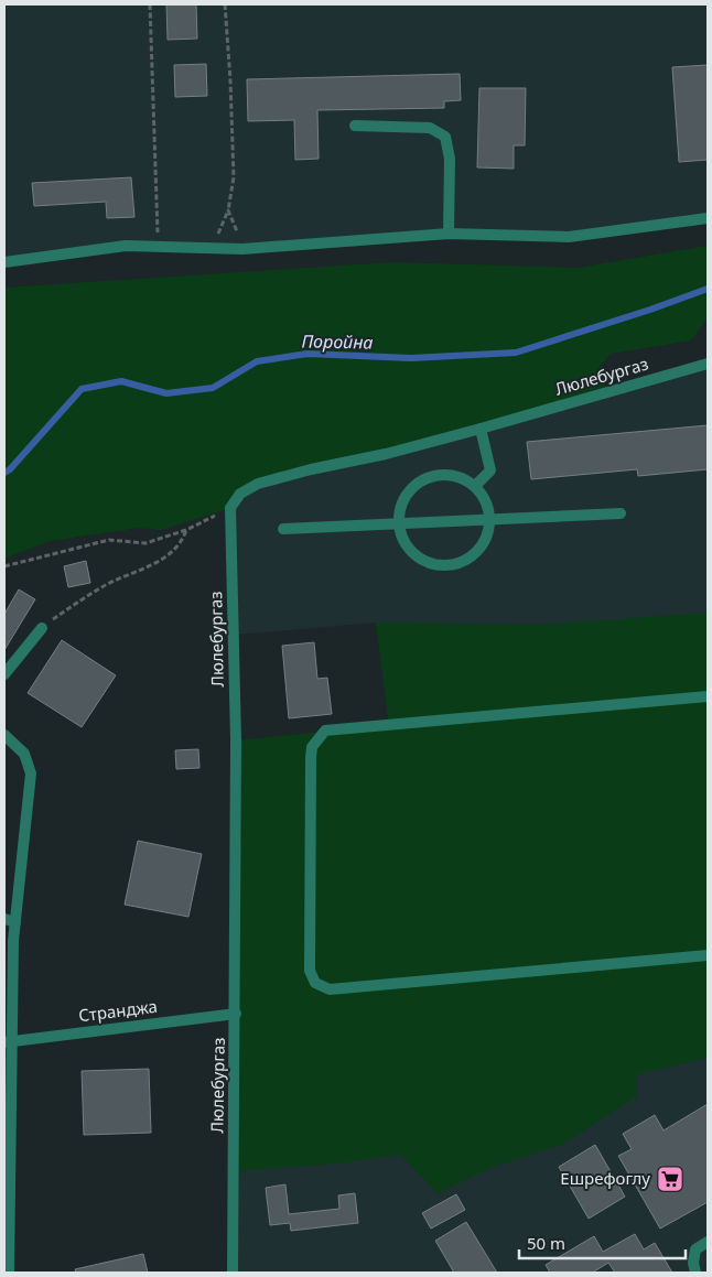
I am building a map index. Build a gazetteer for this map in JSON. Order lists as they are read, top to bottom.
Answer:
{
  "streets": {
    "street": ["Люлебургаз", "Странджа"]
  },
  "crossings": [
    ["Люлебургаз", "Странджа"]
  ],
  "water": ["Поройна"],
  "places": {
    "supermarket": ["Ешрефоглу"]
  },
  "scale_bar": "50 m"
}
